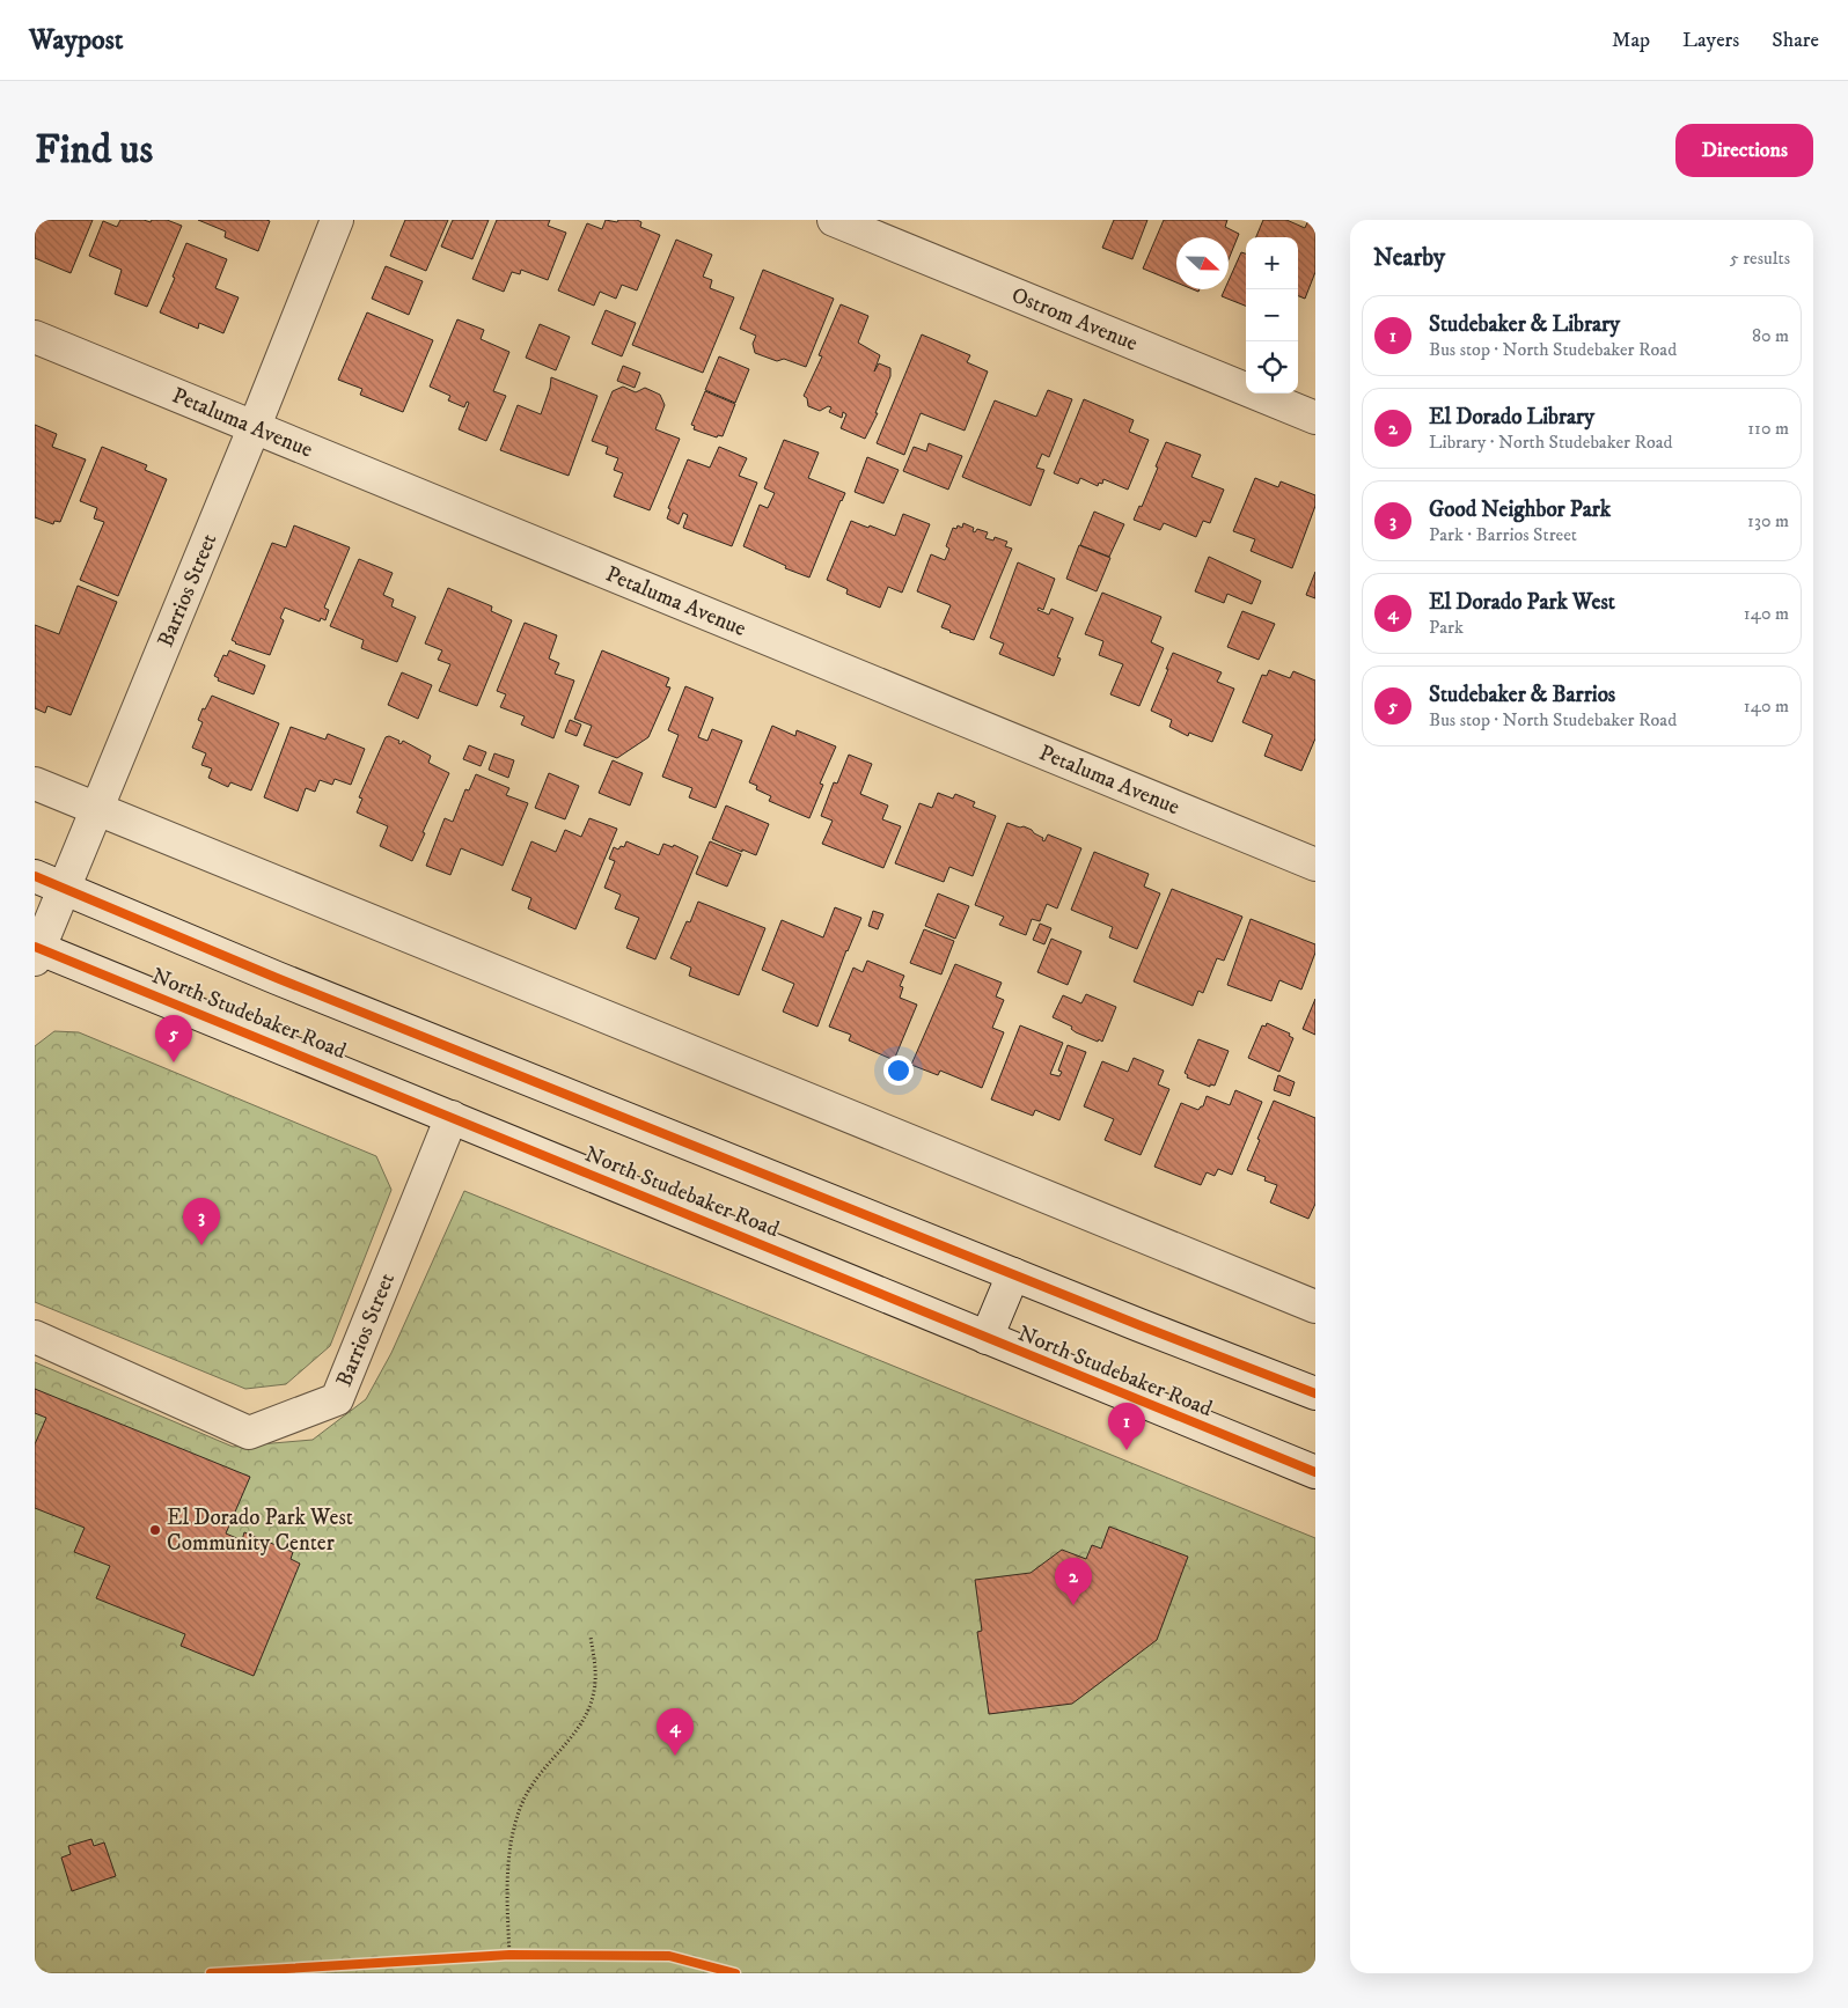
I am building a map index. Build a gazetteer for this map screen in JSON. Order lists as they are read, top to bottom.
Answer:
{
  "streets": {
    "street": [
      "Ostrom Avenue",
      "Petaluma Avenue",
      "Barrios Street",
      "North Studebaker Road"
    ]
  },
  "crossings": [
    ["Petaluma Avenue", "Barrios Street"],
    ["Barrios Street", "North Studebaker Road"]
  ],
  "places": ["El Dorado Park West Community Center"],
  "north": "right",
  "page": {
    "header": "Waypost",
    "nav": ["Map", "Layers", "Share"],
    "buttons": "Directions",
    "title": "Find us",
    "heading": ["Nearby", "5 results"],
    "map_buttons": ["+", "−"],
    "list": [
      {
        "mark": "1",
        "name": "Studebaker & Library",
        "note": "Bus stop · North Studebaker Road",
        "value": "80 m"
      },
      {
        "mark": "2",
        "name": "El Dorado Library",
        "note": "Library · North Studebaker Road",
        "value": "110 m"
      },
      {
        "mark": "3",
        "name": "Good Neighbor Park",
        "note": "Park · Barrios Street",
        "value": "130 m"
      },
      {
        "mark": "4",
        "name": "El Dorado Park West",
        "note": "Park",
        "value": "140 m"
      },
      {
        "mark": "5",
        "name": "Studebaker & Barrios",
        "note": "Bus stop · North Studebaker Road",
        "value": "140 m"
      }
    ],
    "pins": [
      "5",
      "3",
      "1",
      "2",
      "4"
    ]
  }
}
